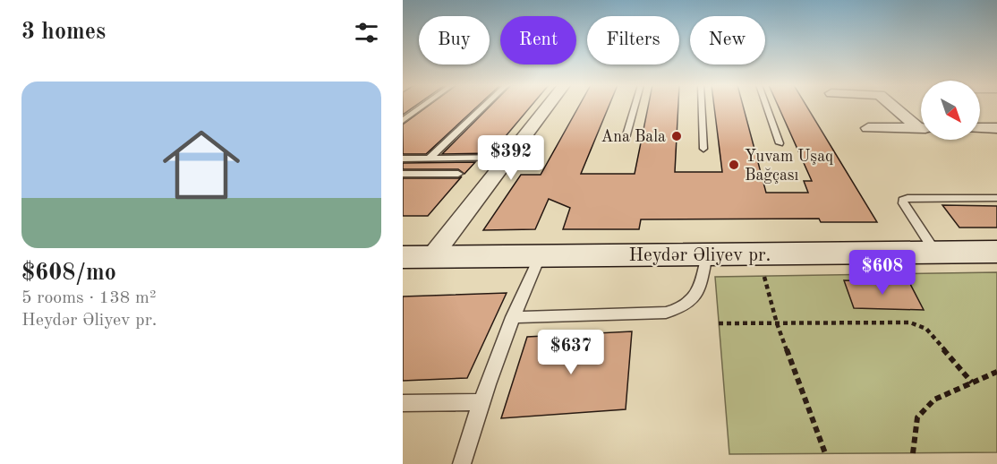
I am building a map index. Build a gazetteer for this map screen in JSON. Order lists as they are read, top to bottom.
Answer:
{
  "streets": {
    "main road": ["Heydər Əliyev pr."]
  },
  "places": ["Ana Bala", "Yuvam Uşaq Bağçası"],
  "north": "bottom right",
  "page": {
    "heading": "3 homes",
    "chip": [
      "Buy",
      "Rent",
      "Filters",
      "New"
    ],
    "list": [
      {
        "name": "$608/mo",
        "note": "5 rooms · 138 m² · Heydər Əliyev pr."
      }
    ],
    "price": ["$392", "$608", "$637"]
  }
}
